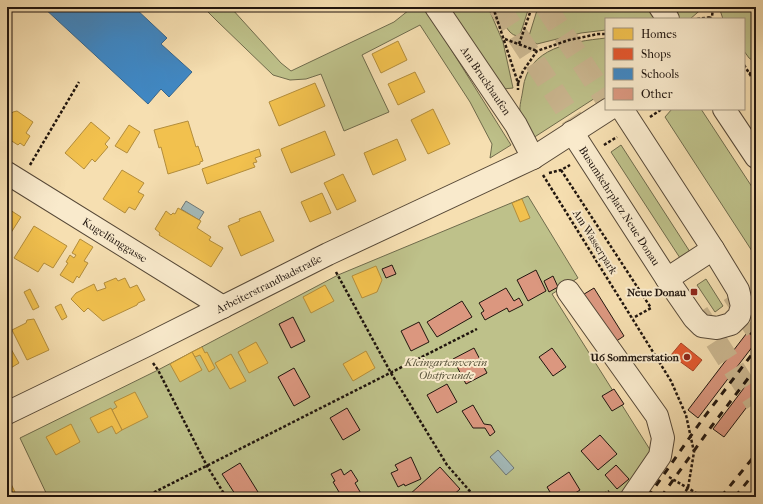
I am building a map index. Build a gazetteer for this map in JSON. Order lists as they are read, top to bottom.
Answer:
{
  "streets": {
    "street": [
      "Am Bruckhaufen",
      "Busumkehrplatz Neue Donau",
      "Kugelfanggasse",
      "Arbeiterstrandbadstraße"
    ],
    "path": ["Am Wasserpark"]
  },
  "crossings": [
    ["Am Bruckhaufen", "Am Wasserpark"],
    ["Am Bruckhaufen", "Arbeiterstrandbadstraße"],
    ["Busumkehrplatz Neue Donau", "Arbeiterstrandbadstraße"],
    ["Kugelfanggasse", "Arbeiterstrandbadstraße"],
    ["Am Wasserpark", "Arbeiterstrandbadstraße"]
  ],
  "parks": ["Kleingartenverein Obstfreunde"],
  "places": {
    "transit": ["Neue Donau"],
    "other": ["U6 Sommerstation"]
  },
  "legend": [
    "Homes",
    "Shops",
    "Schools",
    "Other"
  ]
}
